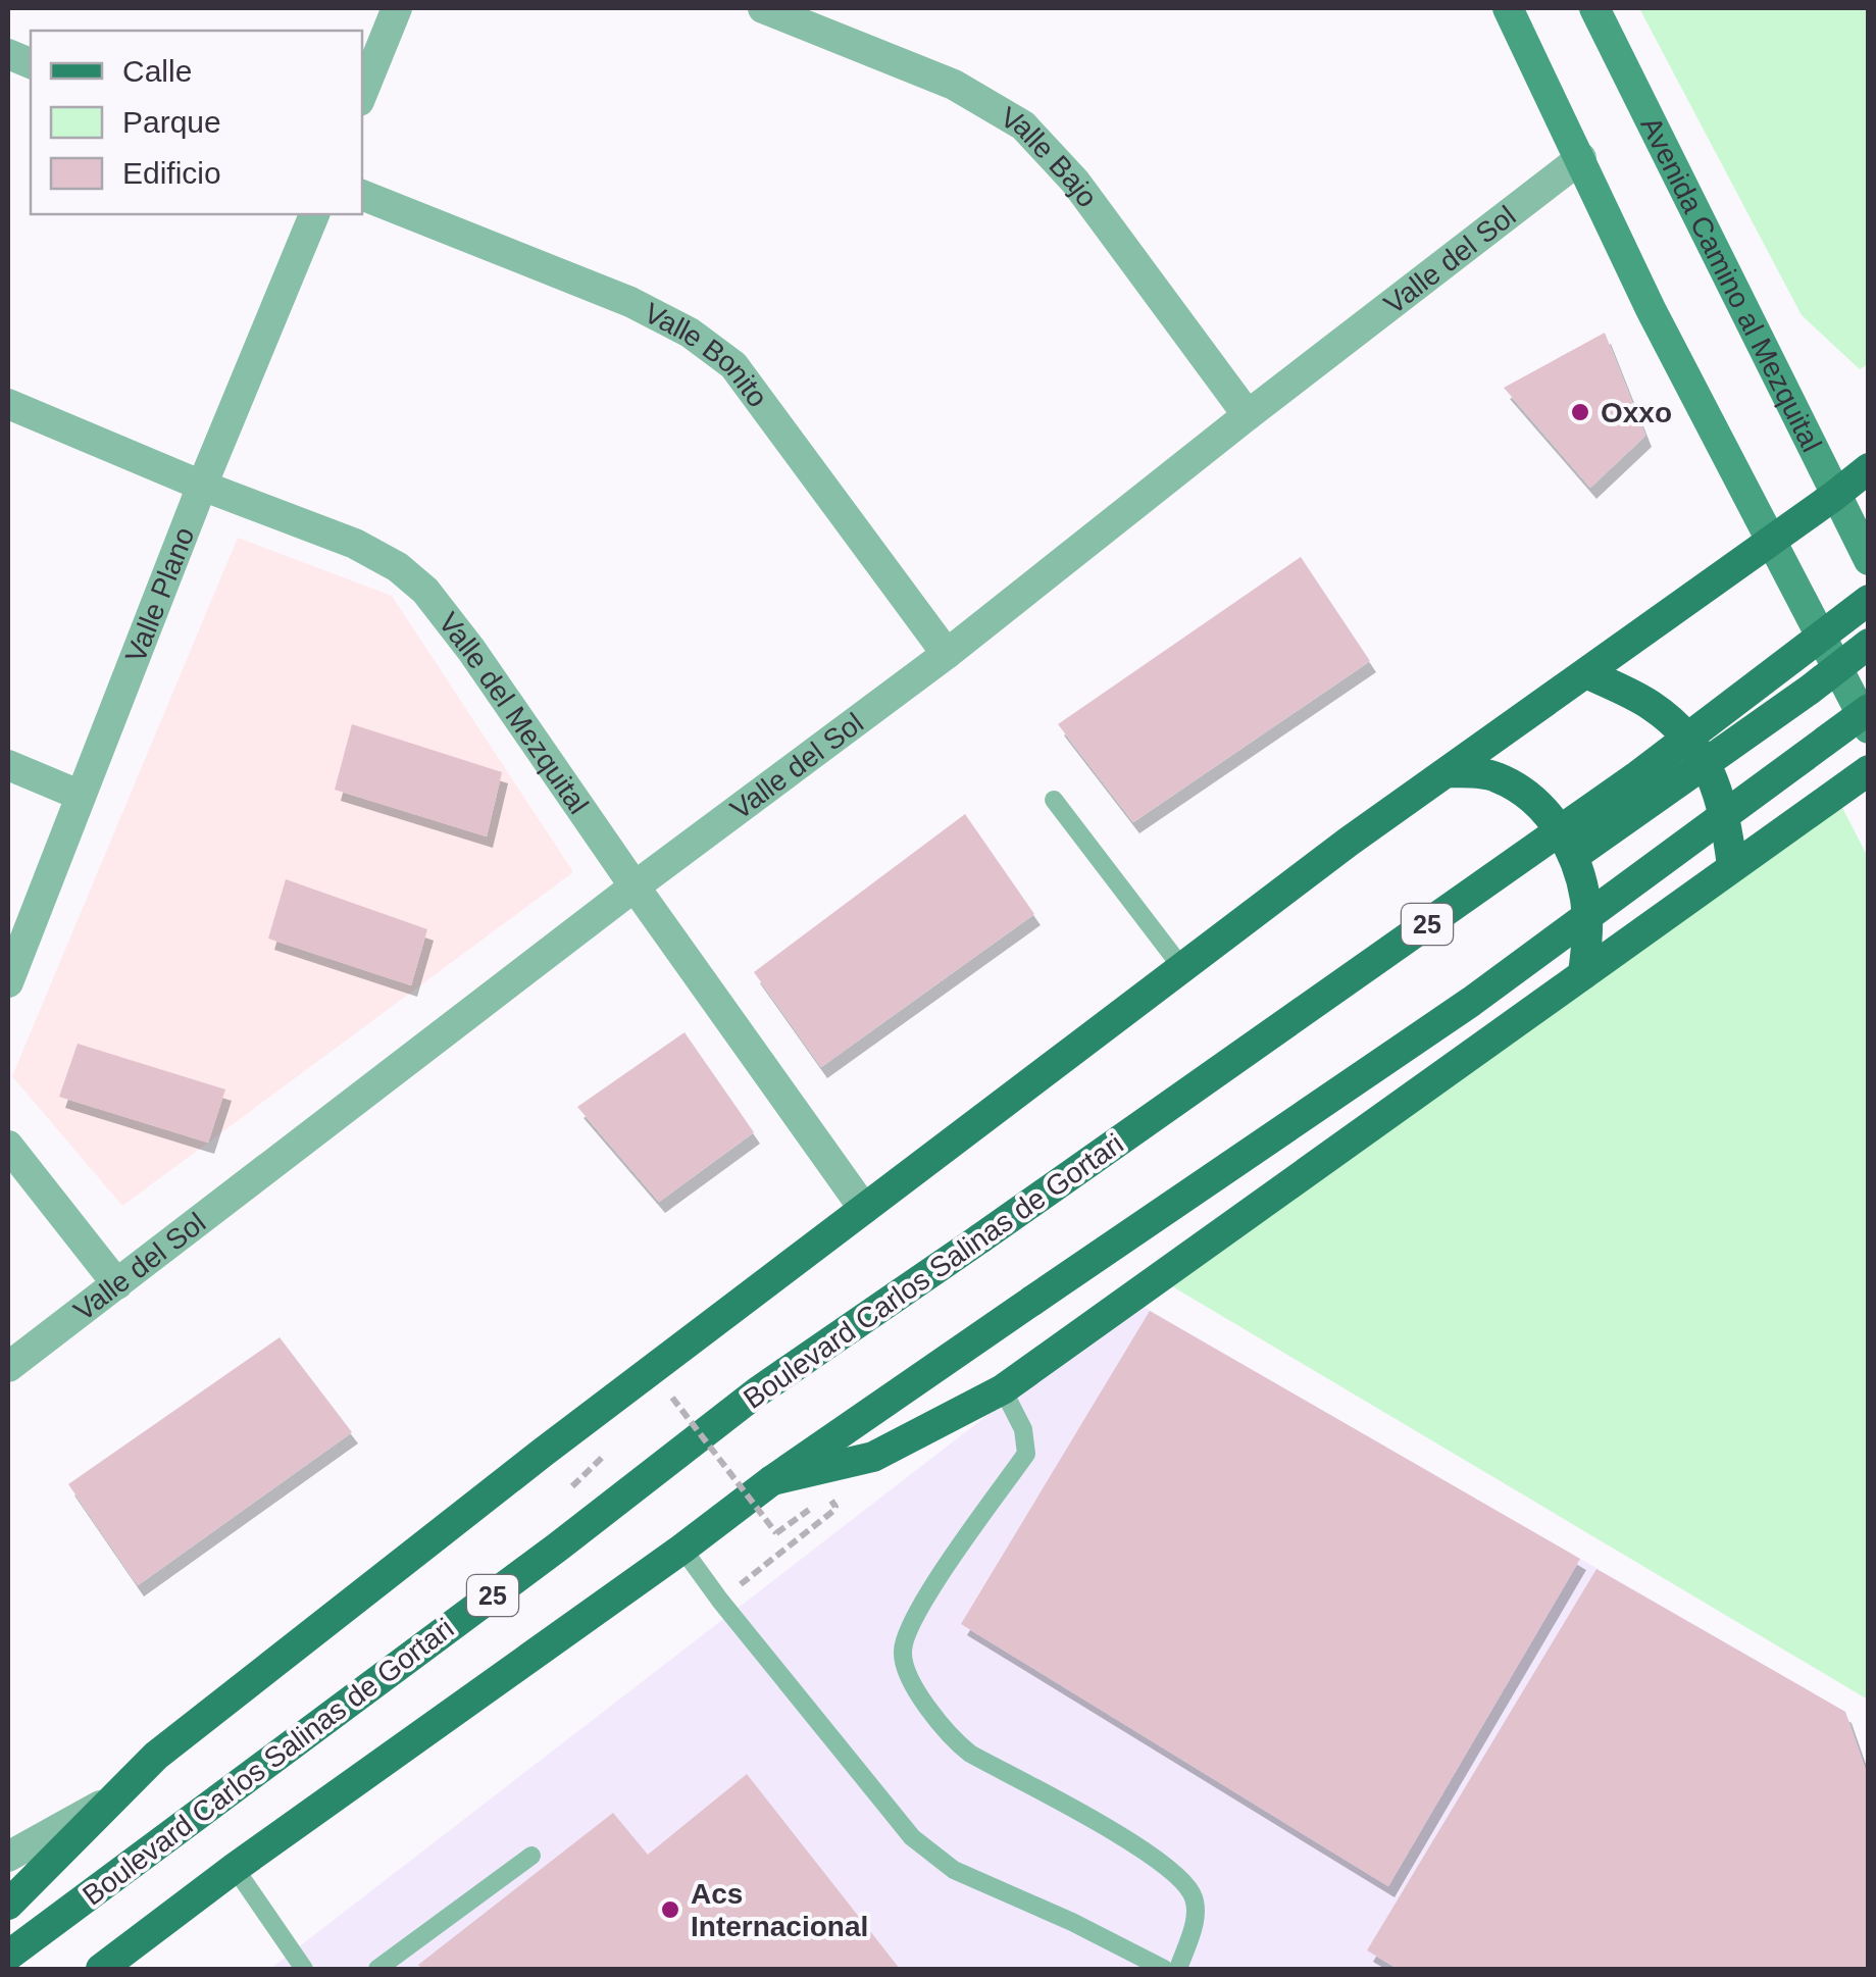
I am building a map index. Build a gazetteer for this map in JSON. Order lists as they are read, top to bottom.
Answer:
{
  "streets": {
    "main road": ["Avenida Camino al Mezquital", "25", "Boulevard Carlos Salinas de Gortari"],
    "street": [
      "Valle Bajo",
      "Valle del Sol",
      "Valle Bonito",
      "Valle Plano",
      "Valle del Mezquital"
    ]
  },
  "crossings": [
    ["Valle Bajo", "Valle del Sol"],
    ["Valle del Sol", "Valle Bonito"],
    ["Valle del Sol", "Valle del Mezquital"],
    ["Valle Plano", "Valle del Mezquital"]
  ],
  "places": ["Oxxo", "Acs Internacional"],
  "legend": ["Calle", "Parque", "Edificio"]
}
